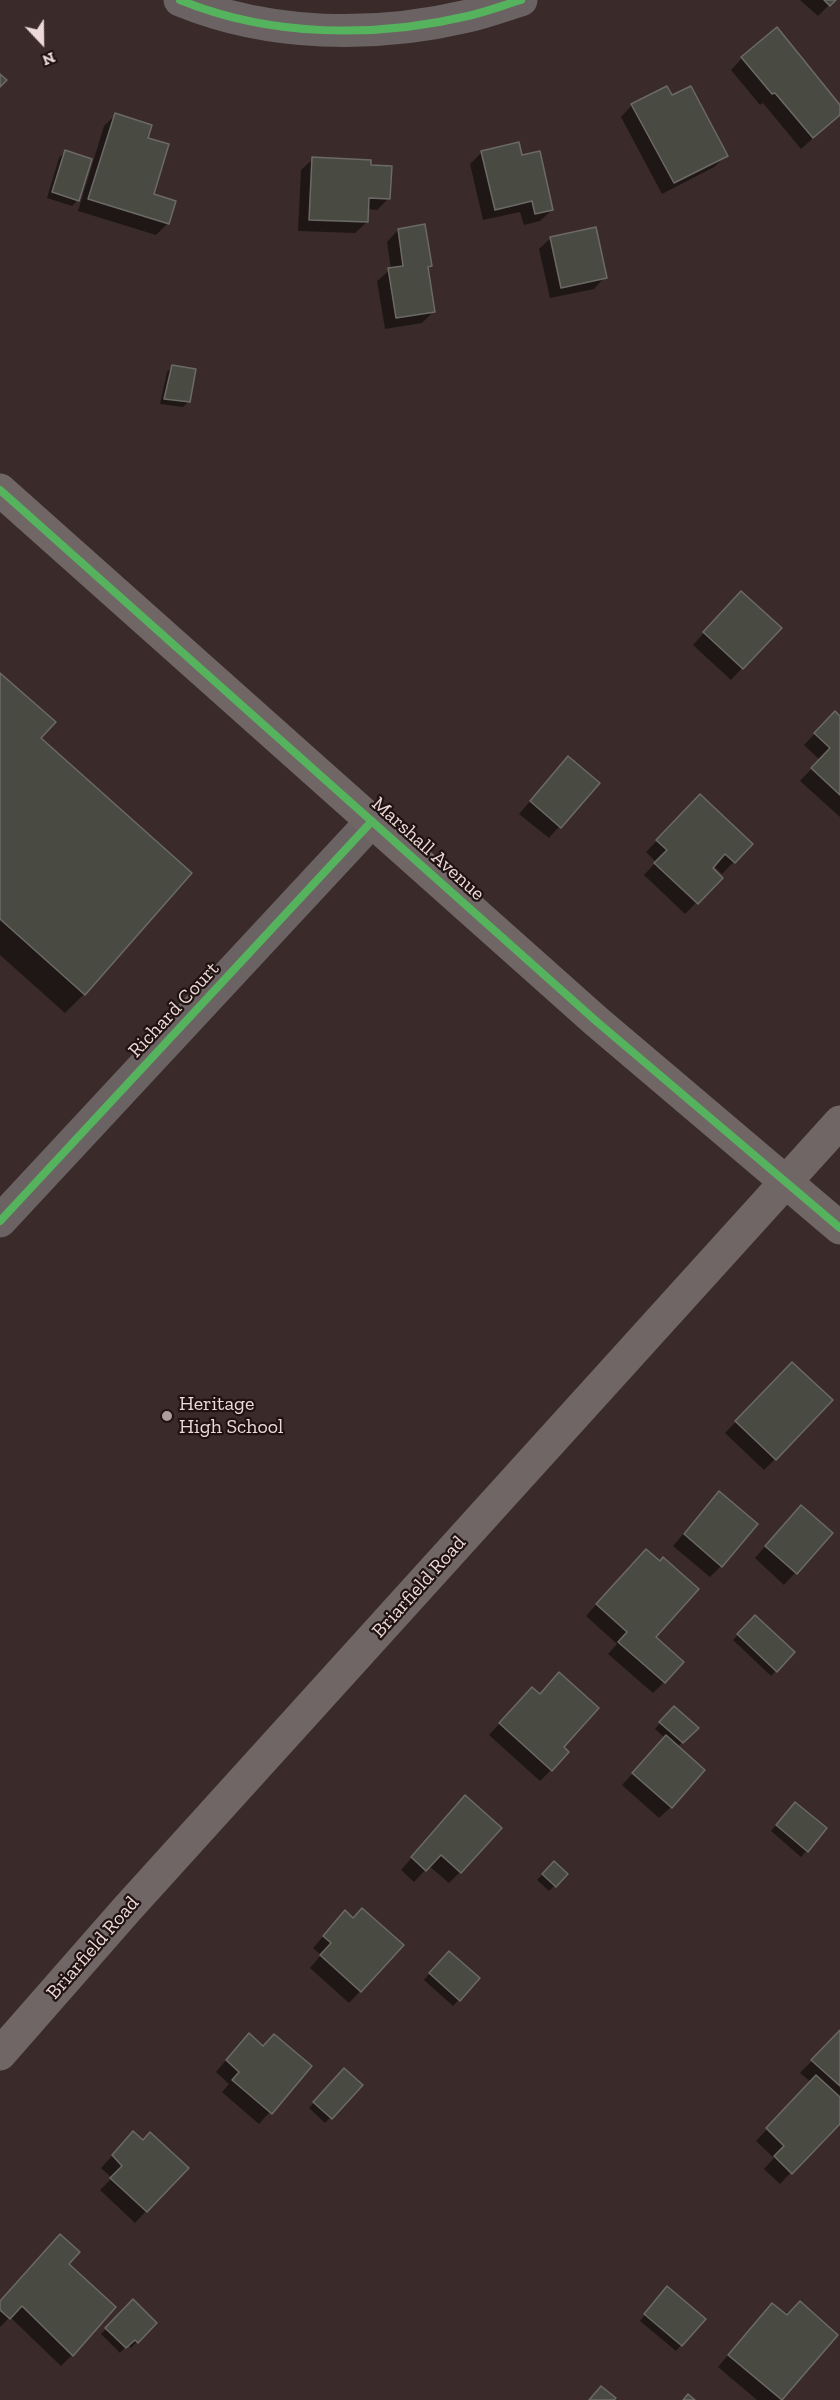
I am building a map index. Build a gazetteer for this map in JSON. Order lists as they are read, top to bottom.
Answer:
{
  "streets": {
    "main road": ["Marshall Avenue", "Briarfield Road"],
    "street": ["Richard Court"]
  },
  "crossings": [
    ["Marshall Avenue", "Richard Court"],
    ["Marshall Avenue", "Briarfield Road"]
  ],
  "places": ["Heritage High School"],
  "north": "bottom"
}
